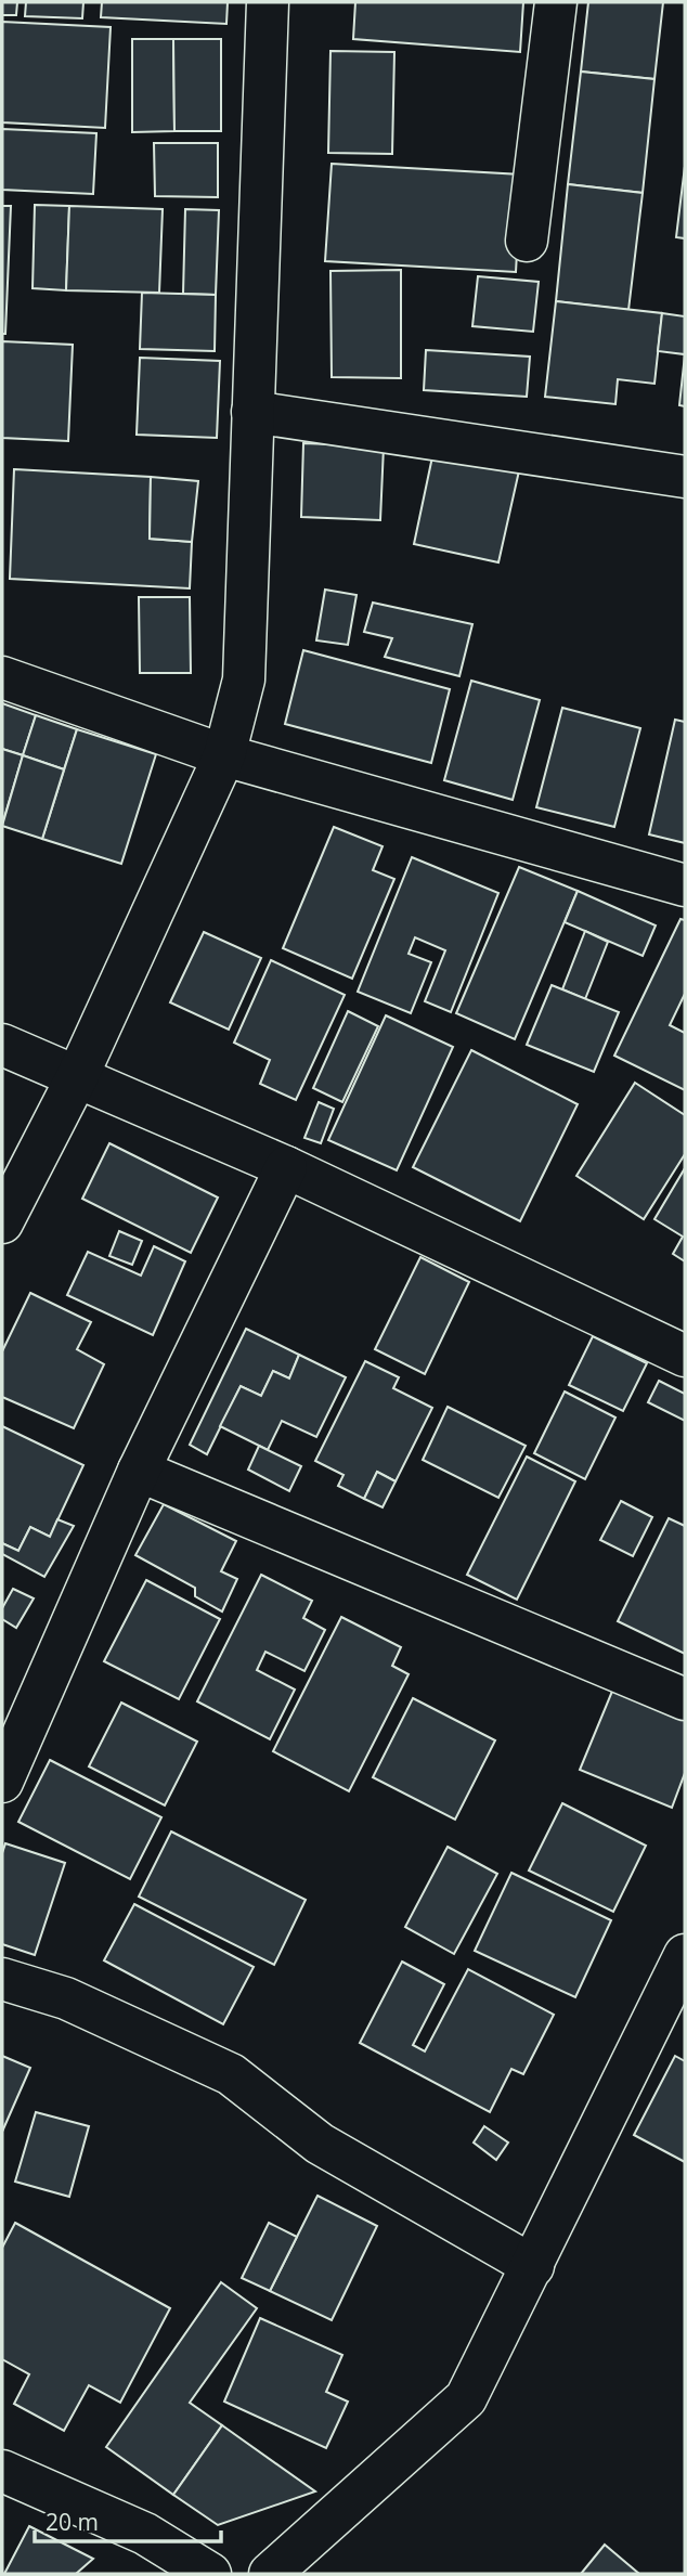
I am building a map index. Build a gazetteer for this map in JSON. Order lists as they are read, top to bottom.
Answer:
{
  "scale_bar": "20 m"
}
